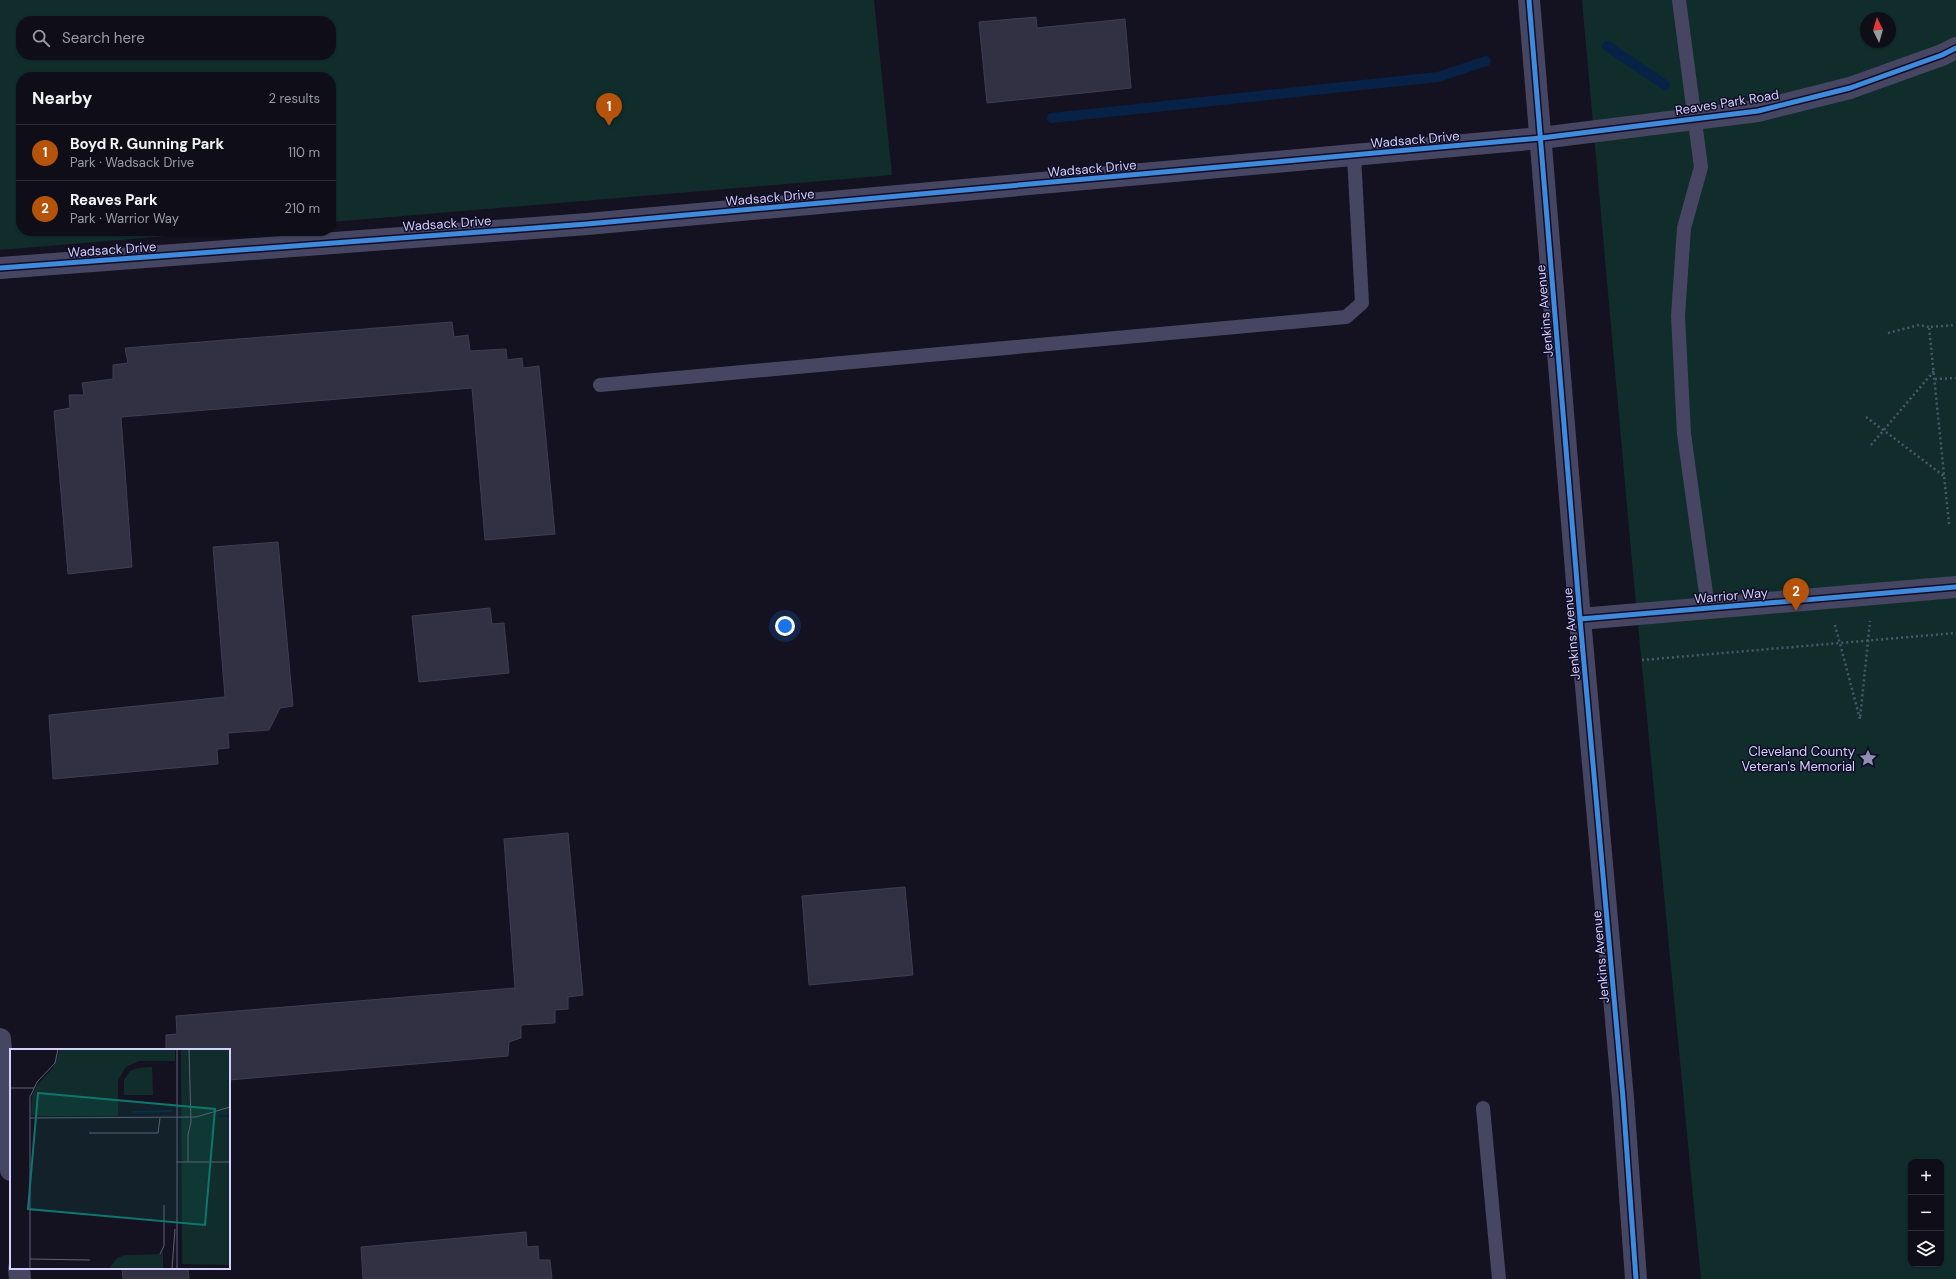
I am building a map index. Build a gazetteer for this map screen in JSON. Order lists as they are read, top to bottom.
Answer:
{
  "streets": {
    "street": [
      "Reaves Park Road",
      "Wadsack Drive",
      "Jenkins Avenue",
      "Warrior Way"
    ]
  },
  "crossings": [
    ["Reaves Park Road", "Wadsack Drive"],
    ["Reaves Park Road", "Jenkins Avenue"],
    ["Wadsack Drive", "Jenkins Avenue"],
    ["Jenkins Avenue", "Warrior Way"]
  ],
  "places": {
    "place": ["Cleveland County Veteran's Memorial"]
  },
  "north": "top",
  "page": {
    "search": "Search here",
    "heading": ["Nearby", "2 results"],
    "pins": ["1", "2"],
    "list": [
      {
        "mark": "1",
        "name": "Boyd R. Gunning Park",
        "note": "Park · Wadsack Drive",
        "value": "110 m"
      },
      {
        "mark": "2",
        "name": "Reaves Park",
        "note": "Park · Warrior Way",
        "value": "210 m"
      }
    ],
    "map_buttons": ["+", "−"]
  }
}
